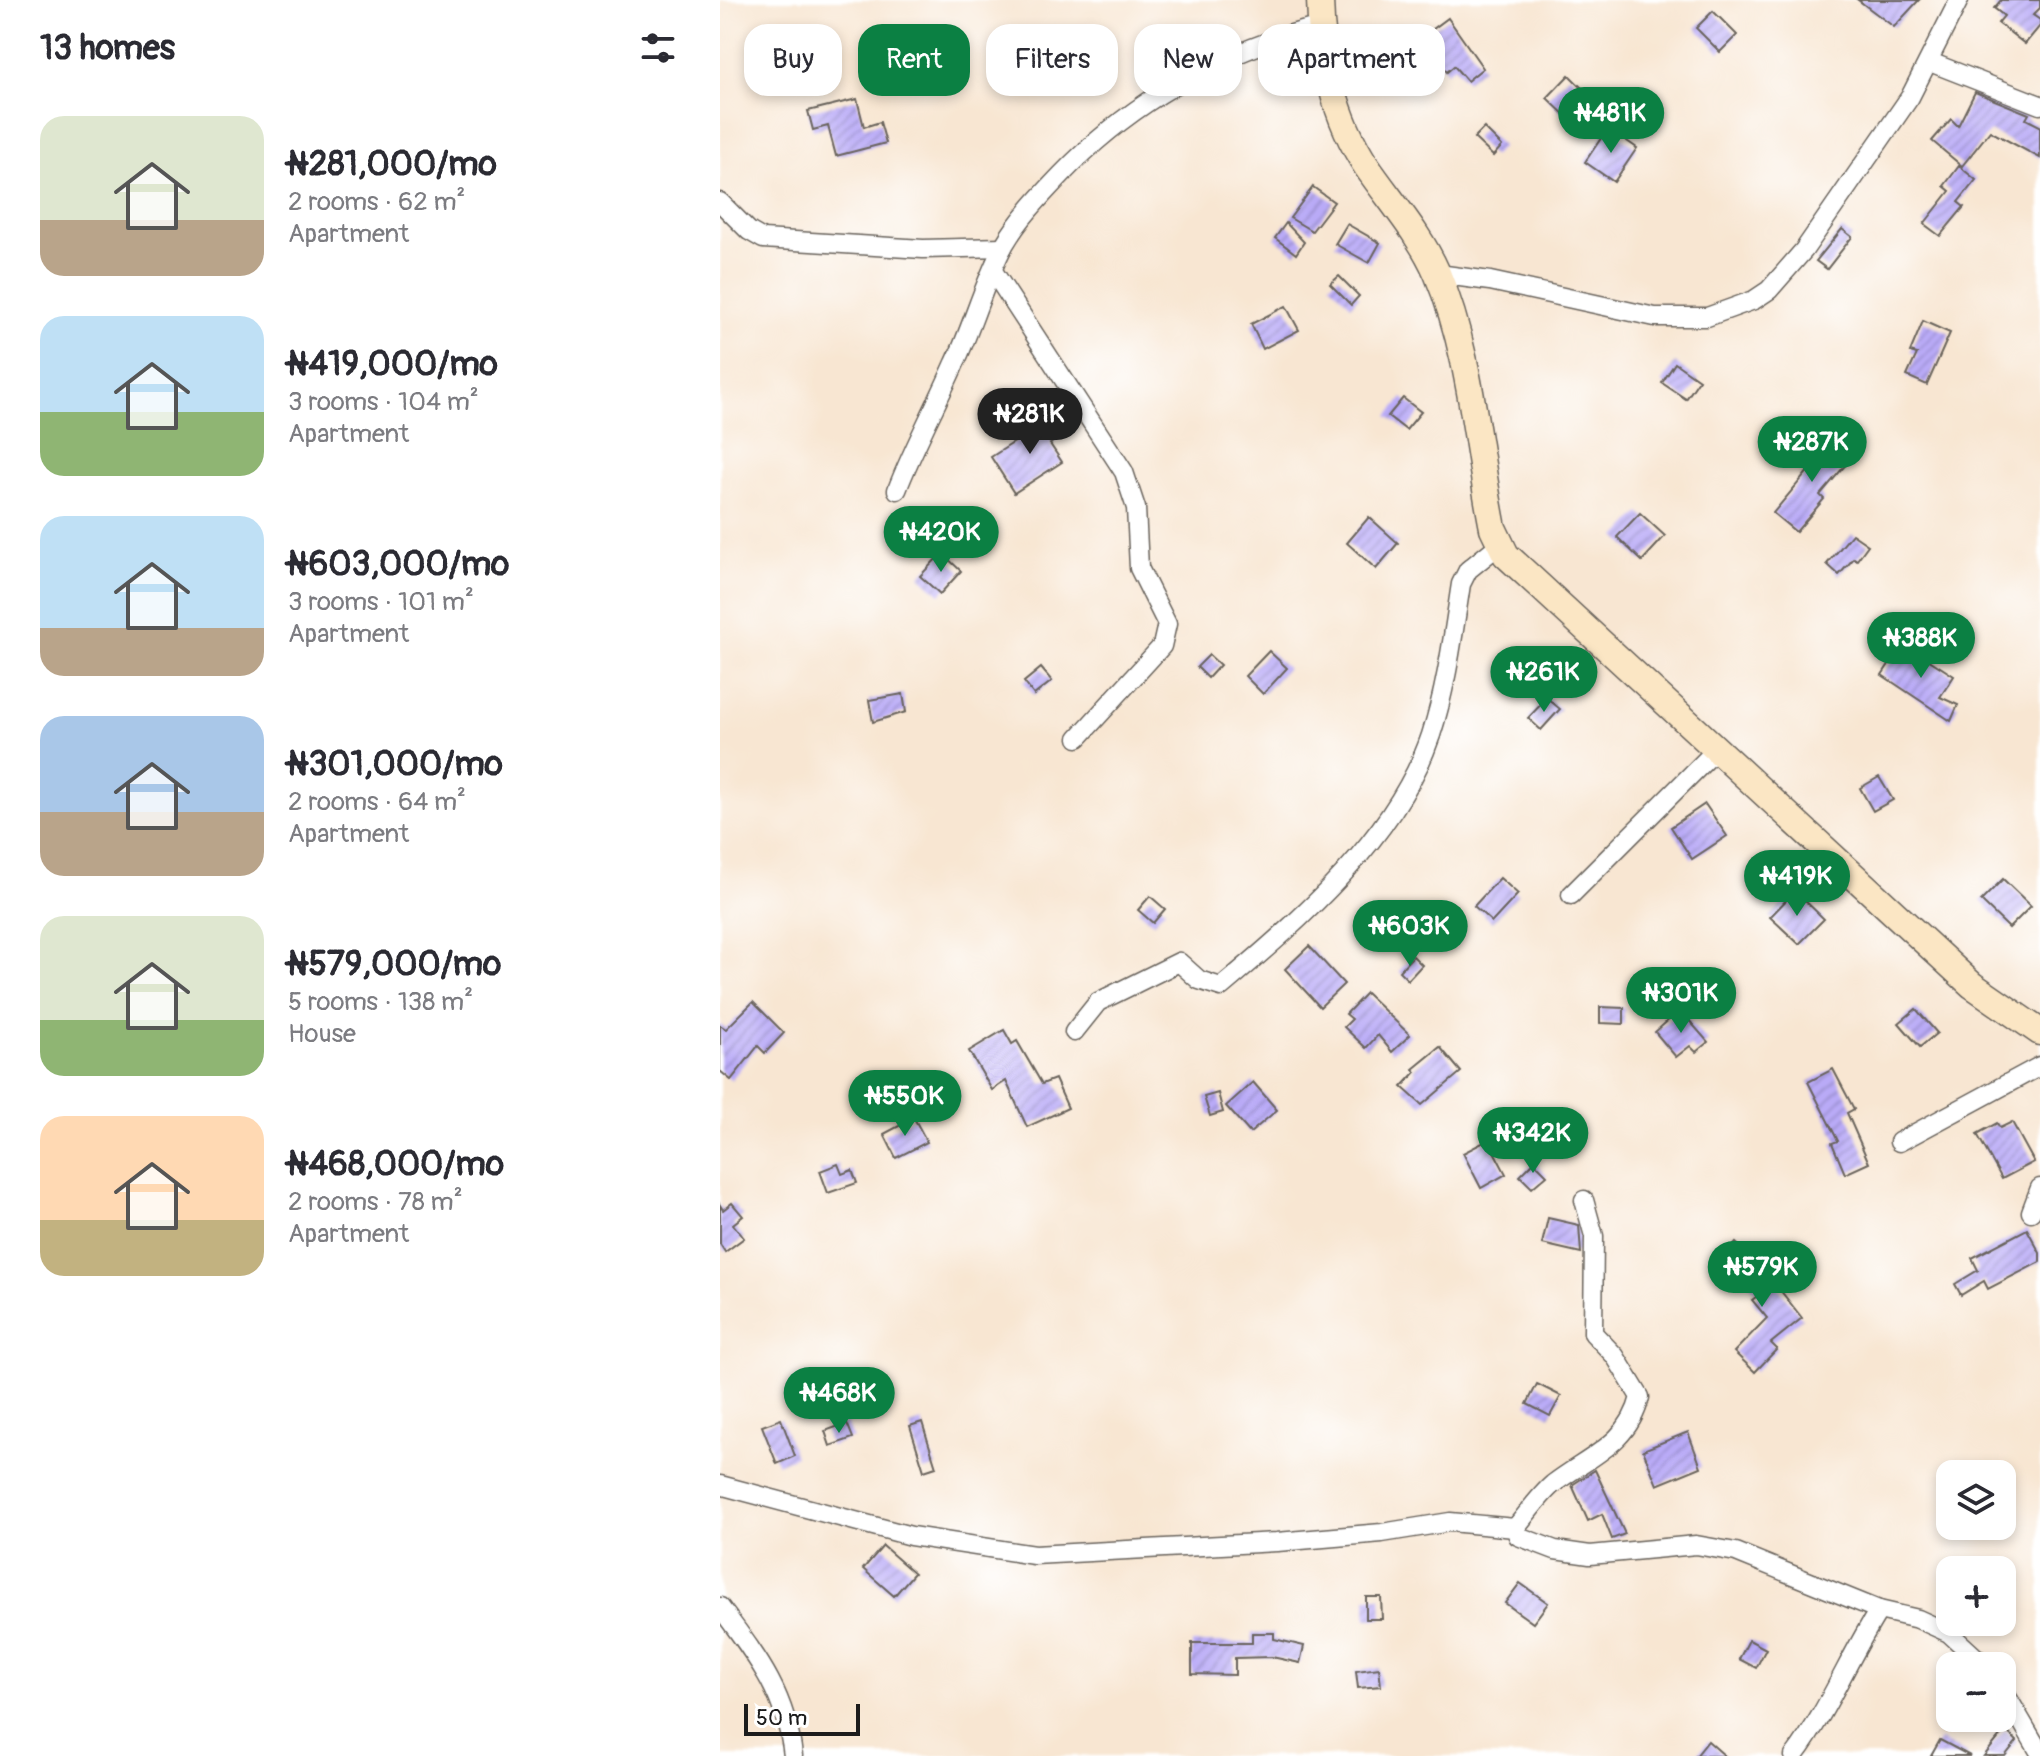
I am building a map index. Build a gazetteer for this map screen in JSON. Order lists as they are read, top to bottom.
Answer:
{
  "scale_bar": "50 m",
  "page": {
    "heading": "13 homes",
    "chip": [
      "Buy",
      "Rent",
      "Filters",
      "New",
      "Apartment"
    ],
    "price": [
      "₦481K",
      "₦281K",
      "₦287K",
      "₦420K",
      "₦388K",
      "₦261K",
      "₦419K",
      "₦603K",
      "₦301K",
      "₦550K",
      "₦342K",
      "₦579K",
      "₦468K"
    ],
    "list": [
      {
        "name": "₦281,000/mo",
        "note": "2 rooms · 62 m² · Apartment"
      },
      {
        "name": "₦419,000/mo",
        "note": "3 rooms · 104 m² · Apartment"
      },
      {
        "name": "₦603,000/mo",
        "note": "3 rooms · 101 m² · Apartment"
      },
      {
        "name": "₦301,000/mo",
        "note": "2 rooms · 64 m² · Apartment"
      },
      {
        "name": "₦579,000/mo",
        "note": "5 rooms · 138 m² · House"
      },
      {
        "name": "₦468,000/mo",
        "note": "2 rooms · 78 m² · Apartment"
      }
    ],
    "map_buttons": ["+", "−"],
    "scale": "50 m"
  }
}
